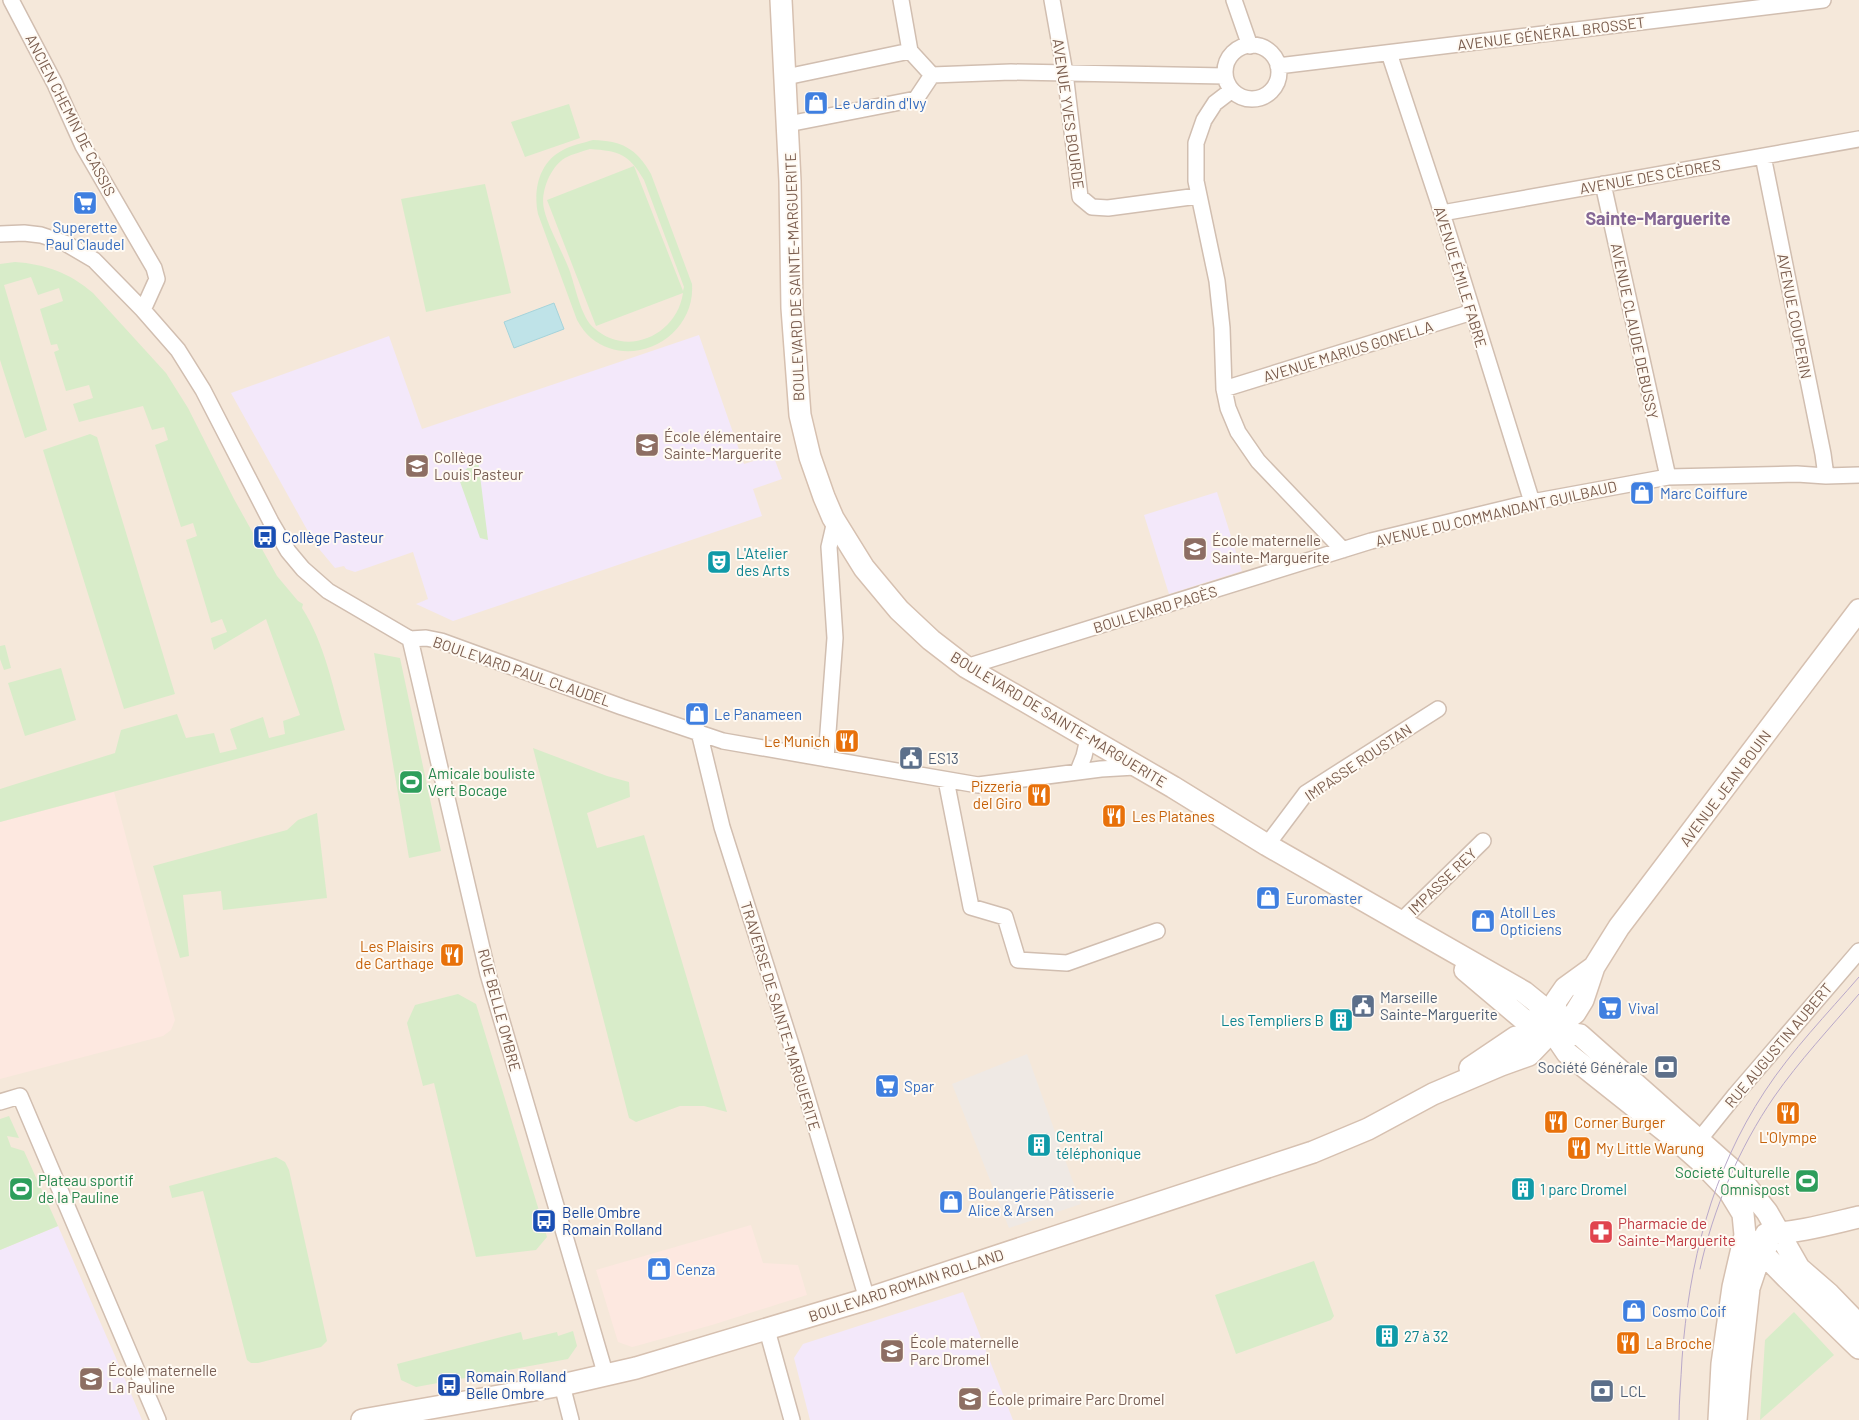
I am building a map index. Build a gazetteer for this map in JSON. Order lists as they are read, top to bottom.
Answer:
{
  "streets": {
    "main road": ["BOULEVARD DE SAINTE-MARGUERITE", "AVENUE JEAN BOUIN", "BOULEVARD ROMAIN ROLLAND"],
    "street": [
      "AVENUE GÉNÉRAL BROSSET",
      "AVENUE YVES BOURDE",
      "ANCIEN CHEMIN DE CASSIS",
      "AVENUE DES CÈDRES",
      "AVENUE ÉMILE FABRE",
      "AVENUE COUPERIN",
      "AVENUE CLAUDE DEBUSSY",
      "AVENUE MARIUS GONELLA",
      "AVENUE DU COMMANDANT GUILBAUD",
      "BOULEVARD PAGÈS",
      "BOULEVARD PAUL CLAUDEL",
      "IMPASSE ROUSTAN",
      "IMPASSE REY",
      "RUE BELLE OMBRE",
      "TRAVERSE DE SAINTE-MARGUERITE",
      "RUE AUGUSTIN AUBERT"
    ]
  },
  "crossings": [
    ["AVENUE GÉNÉRAL BROSSET", "AVENUE ÉMILE FABRE"],
    ["ANCIEN CHEMIN DE CASSIS", "BOULEVARD PAUL CLAUDEL"],
    ["AVENUE DES CÈDRES", "AVENUE ÉMILE FABRE"],
    ["AVENUE DES CÈDRES", "AVENUE COUPERIN"],
    ["AVENUE DES CÈDRES", "AVENUE CLAUDE DEBUSSY"],
    ["BOULEVARD DE SAINTE-MARGUERITE", "BOULEVARD PAGÈS"],
    ["BOULEVARD DE SAINTE-MARGUERITE", "BOULEVARD PAUL CLAUDEL"],
    ["BOULEVARD DE SAINTE-MARGUERITE", "IMPASSE ROUSTAN"],
    ["BOULEVARD DE SAINTE-MARGUERITE", "AVENUE JEAN BOUIN"],
    ["BOULEVARD DE SAINTE-MARGUERITE", "IMPASSE REY"],
    ["BOULEVARD DE SAINTE-MARGUERITE", "RUE AUGUSTIN AUBERT"],
    ["BOULEVARD DE SAINTE-MARGUERITE", "BOULEVARD ROMAIN ROLLAND"],
    ["AVENUE ÉMILE FABRE", "AVENUE MARIUS GONELLA"],
    ["AVENUE ÉMILE FABRE", "AVENUE DU COMMANDANT GUILBAUD"],
    ["AVENUE COUPERIN", "AVENUE DU COMMANDANT GUILBAUD"],
    ["AVENUE CLAUDE DEBUSSY", "AVENUE DU COMMANDANT GUILBAUD"],
    ["AVENUE DU COMMANDANT GUILBAUD", "BOULEVARD PAGÈS"],
    ["BOULEVARD PAUL CLAUDEL", "RUE BELLE OMBRE"],
    ["BOULEVARD PAUL CLAUDEL", "TRAVERSE DE SAINTE-MARGUERITE"],
    ["AVENUE JEAN BOUIN", "BOULEVARD ROMAIN ROLLAND"],
    ["RUE BELLE OMBRE", "BOULEVARD ROMAIN ROLLAND"],
    ["TRAVERSE DE SAINTE-MARGUERITE", "BOULEVARD ROMAIN ROLLAND"]
  ],
  "districts": ["Sainte-Marguerite"],
  "places": {
    "shop": [
      "Le Jardin d'Ivy",
      "Marc Coiffure",
      "Le Panameen",
      "Euromaster",
      "Atoll Les Opticiens",
      "Boulangerie Pâtisserie Alice & Arsen",
      "Cenza",
      "Cosmo Coif"
    ],
    "supermarket": ["Superette Paul Claudel", "Vival", "Spar"],
    "school or university": [
      "École élémentaire Sainte-Marguerite",
      "Collège Louis Pasteur",
      "École maternelle Sainte-Marguerite",
      "École maternelle Parc Dromel",
      "École maternelle La Pauline",
      "École primaire Parc Dromel"
    ],
    "bus stop": ["Collège Pasteur", "Belle Ombre Romain Rolland", "Romain Rolland Belle Ombre"],
    "theatre": ["L'Atelier des Arts"],
    "restaurant": [
      "Le Munich",
      "Pizzeria del Giro",
      "Les Platanes",
      "Les Plaisirs de Carthage",
      "L'Olympe",
      "Corner Burger",
      "My Little Warung",
      "La Broche"
    ],
    "public building": ["ES13", "Marseille Sainte-Marguerite"],
    "sports": ["Amicale bouliste Vert Bocage", "Societé Culturelle Omnispost", "Plateau sportif de la Pauline"],
    "building": [
      "Les Templiers B",
      "Central téléphonique",
      "1 parc Dromel",
      "27 à 32"
    ],
    "bank": ["Société Générale", "LCL"],
    "pharmacy": ["Pharmacie de Sainte-Marguerite"]
  }
}
